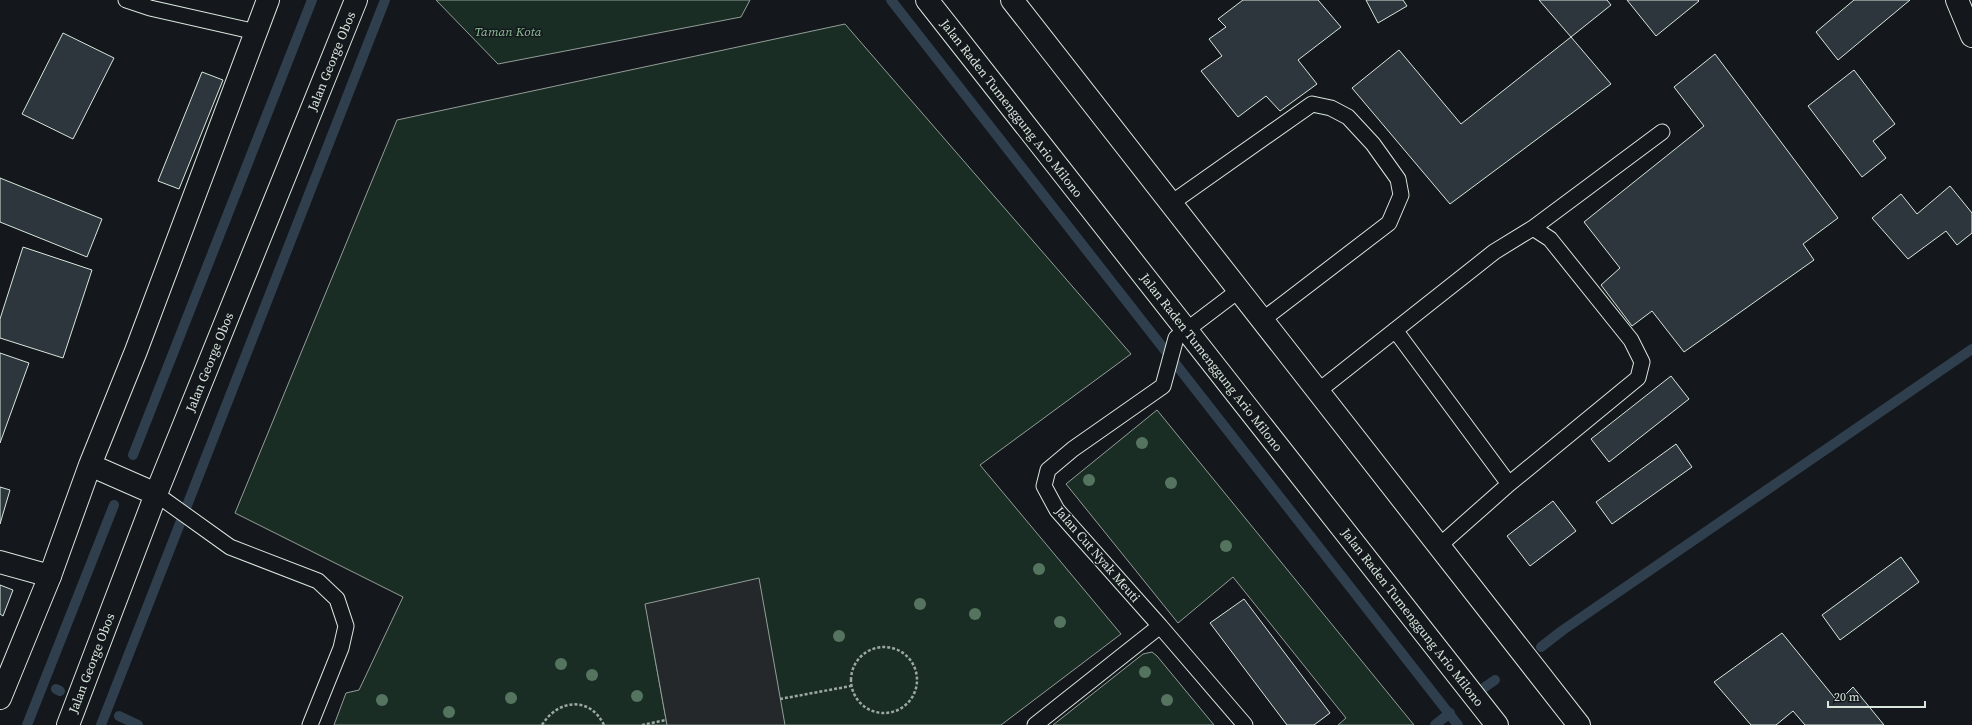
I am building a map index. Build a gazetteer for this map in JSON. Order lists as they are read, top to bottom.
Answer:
{
  "streets": {
    "main road": ["Jalan George Obos", "Jalan Raden Tumenggung Ario Milono"],
    "lane": ["Jalan Cut Nyak Meuti"]
  },
  "crossings": [
    ["Jalan Raden Tumenggung Ario Milono", "Jalan Cut Nyak Meuti"]
  ],
  "parks": ["Taman Kota"],
  "scale_bar": "20 m"
}
